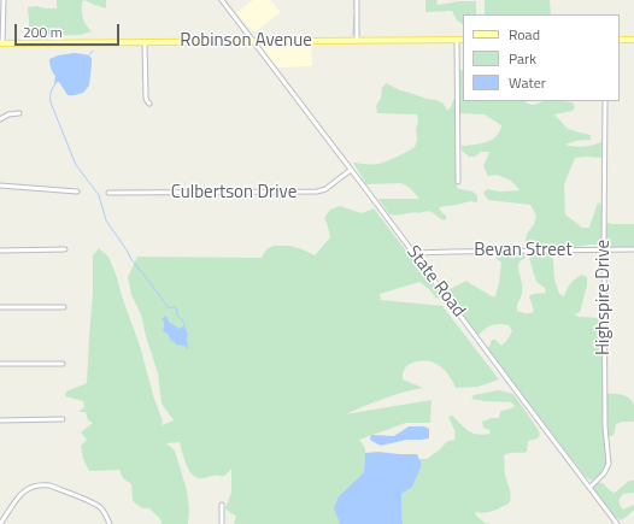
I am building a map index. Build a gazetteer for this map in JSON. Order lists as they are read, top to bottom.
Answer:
{
  "streets": {
    "main road": ["Robinson Avenue"],
    "street": [
      "Culbertson Drive",
      "Bevan Street",
      "State Road",
      "Highspire Drive"
    ]
  },
  "crossings": [
    ["Robinson Avenue", "State Road"],
    ["Culbertson Drive", "State Road"],
    ["Bevan Street", "State Road"],
    ["Bevan Street", "Highspire Drive"],
    ["State Road", "Highspire Drive"]
  ],
  "legend": ["Road", "Park", "Water"],
  "scale_bar": "200 m"
}
